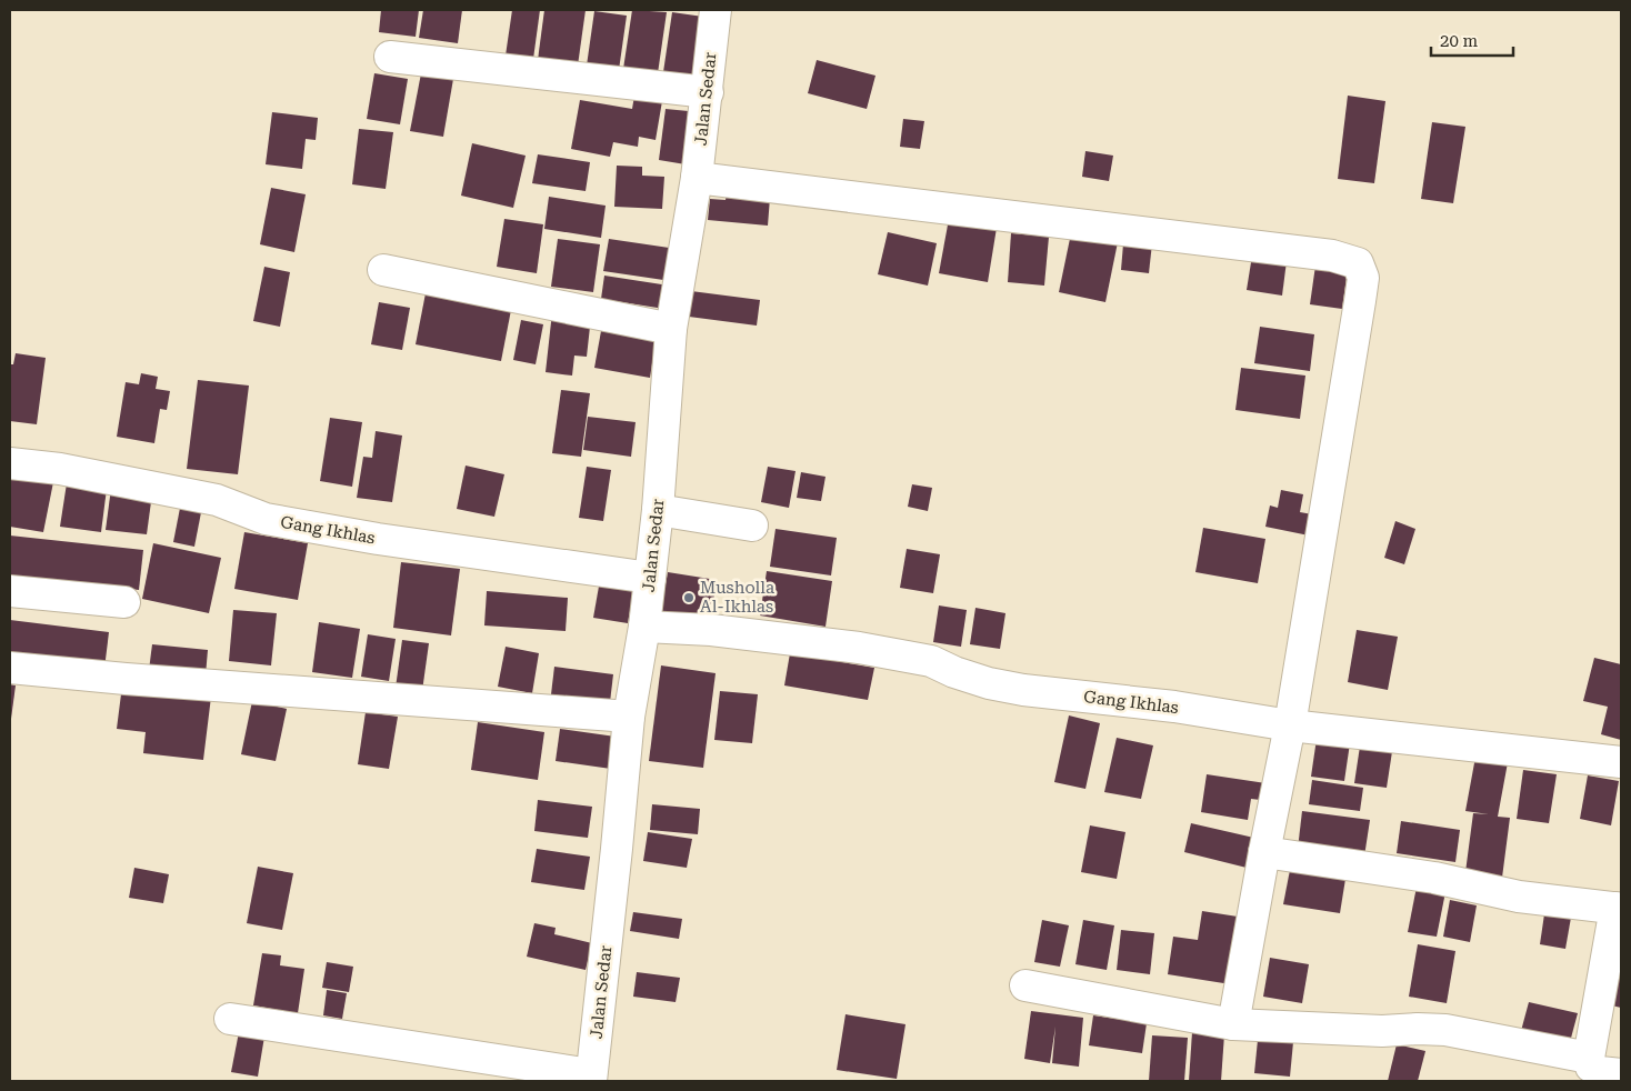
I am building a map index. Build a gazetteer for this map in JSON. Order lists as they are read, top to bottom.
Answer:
{
  "streets": {
    "street": ["Jalan Sedar", "Gang Ikhlas"]
  },
  "crossings": [
    ["Jalan Sedar", "Gang Ikhlas"]
  ],
  "places": ["Musholla Al-Ikhlas"],
  "scale_bar": "20 m"
}
